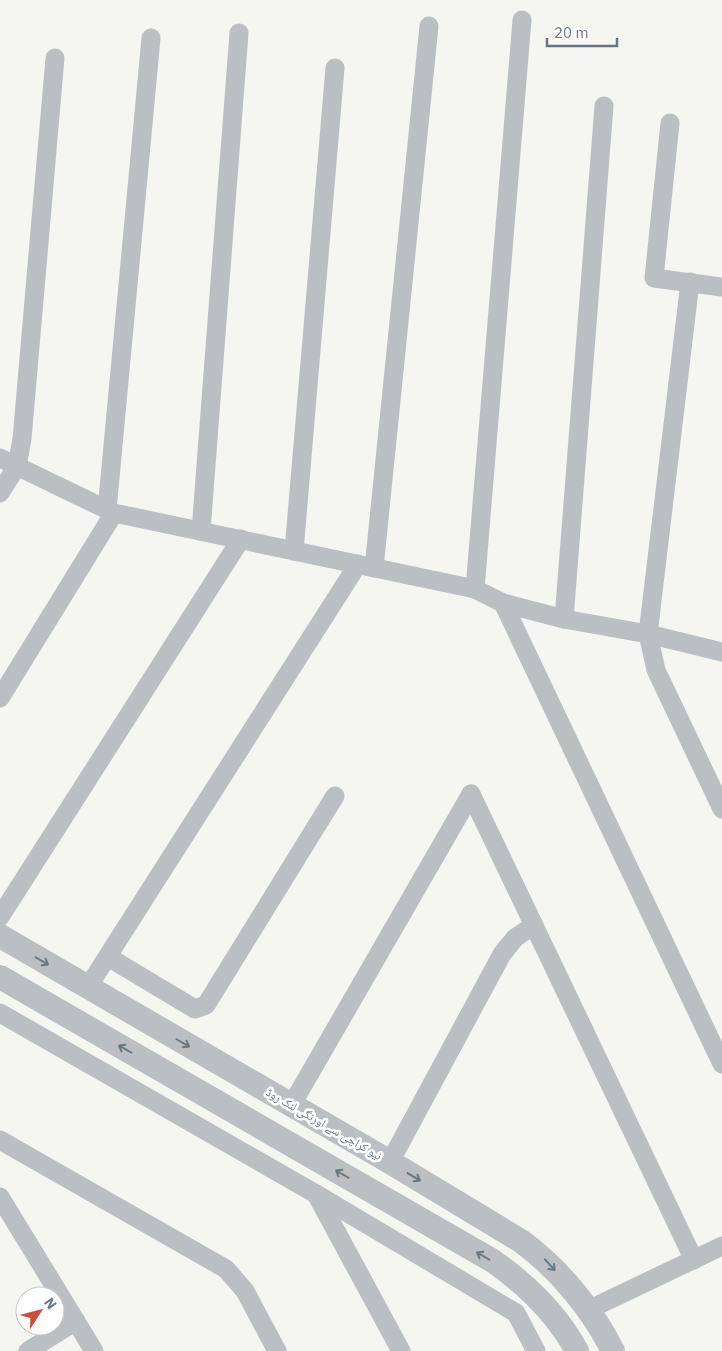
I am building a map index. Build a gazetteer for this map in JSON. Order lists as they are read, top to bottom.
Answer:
{
  "streets": {
    "street": ["نیو کراچی سے اورنگی لنک روڈ"]
  },
  "scale_bar": "20 m",
  "north": "top right"
}
